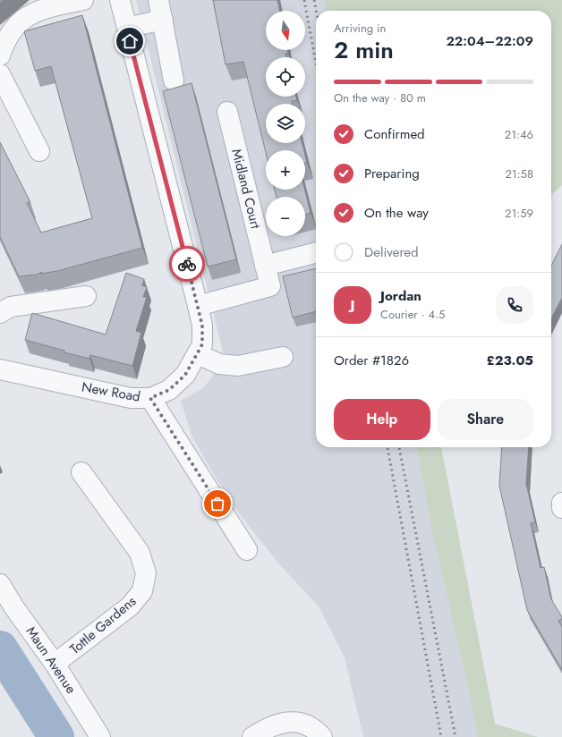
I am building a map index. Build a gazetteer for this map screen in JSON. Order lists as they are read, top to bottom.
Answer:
{
  "streets": {
    "street": [
      "Midland Court",
      "New Road",
      "Tottle Gardens",
      "Maun Avenue"
    ]
  },
  "crossings": [
    ["Tottle Gardens", "Maun Avenue"]
  ],
  "north": "bottom",
  "page": {
    "map_buttons": ["+", "−"],
    "heading": ["2 min", "Arriving in", "22:04–22:09"],
    "panel": [
      "Jordan",
      "Courier · 4.5",
      "Order #1826",
      "£23.05"
    ],
    "bar": "On the way · 80 m",
    "list": [
      ["Confirmed", "21:46"],
      ["Preparing", "21:58"],
      ["On the way", "21:59"],
      "Delivered"
    ],
    "round": "J",
    "buttons": ["Help", "Share"]
  }
}
